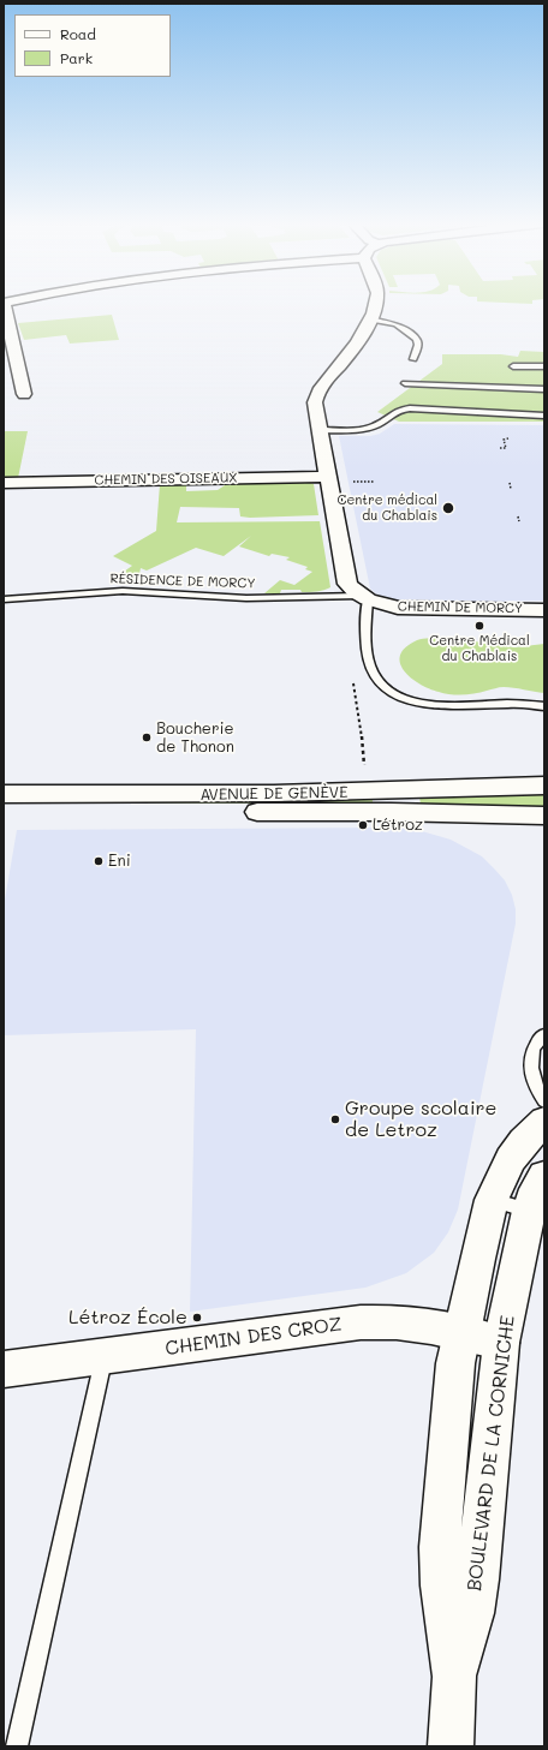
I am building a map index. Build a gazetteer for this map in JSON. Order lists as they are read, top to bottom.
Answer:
{
  "streets": {
    "main road": ["AVENUE DE GENÈVE", "BOULEVARD DE LA CORNICHE"],
    "street": ["CHEMIN DES OISEAUX", "CHEMIN DE MORCY", "CHEMIN DES CROZ"],
    "lane": ["RÉSIDENCE DE MORCY"]
  },
  "crossings": [
    ["RÉSIDENCE DE MORCY", "CHEMIN DE MORCY"],
    ["CHEMIN DES CROZ", "BOULEVARD DE LA CORNICHE"]
  ],
  "places": [
    "Centre médical du Chablais",
    "Centre Médical du Chablais",
    "Boucherie de Thonon",
    "Létroz",
    "Eni",
    "Groupe scolaire de Letroz",
    "Létroz École"
  ],
  "legend": ["Road", "Park"]
}
